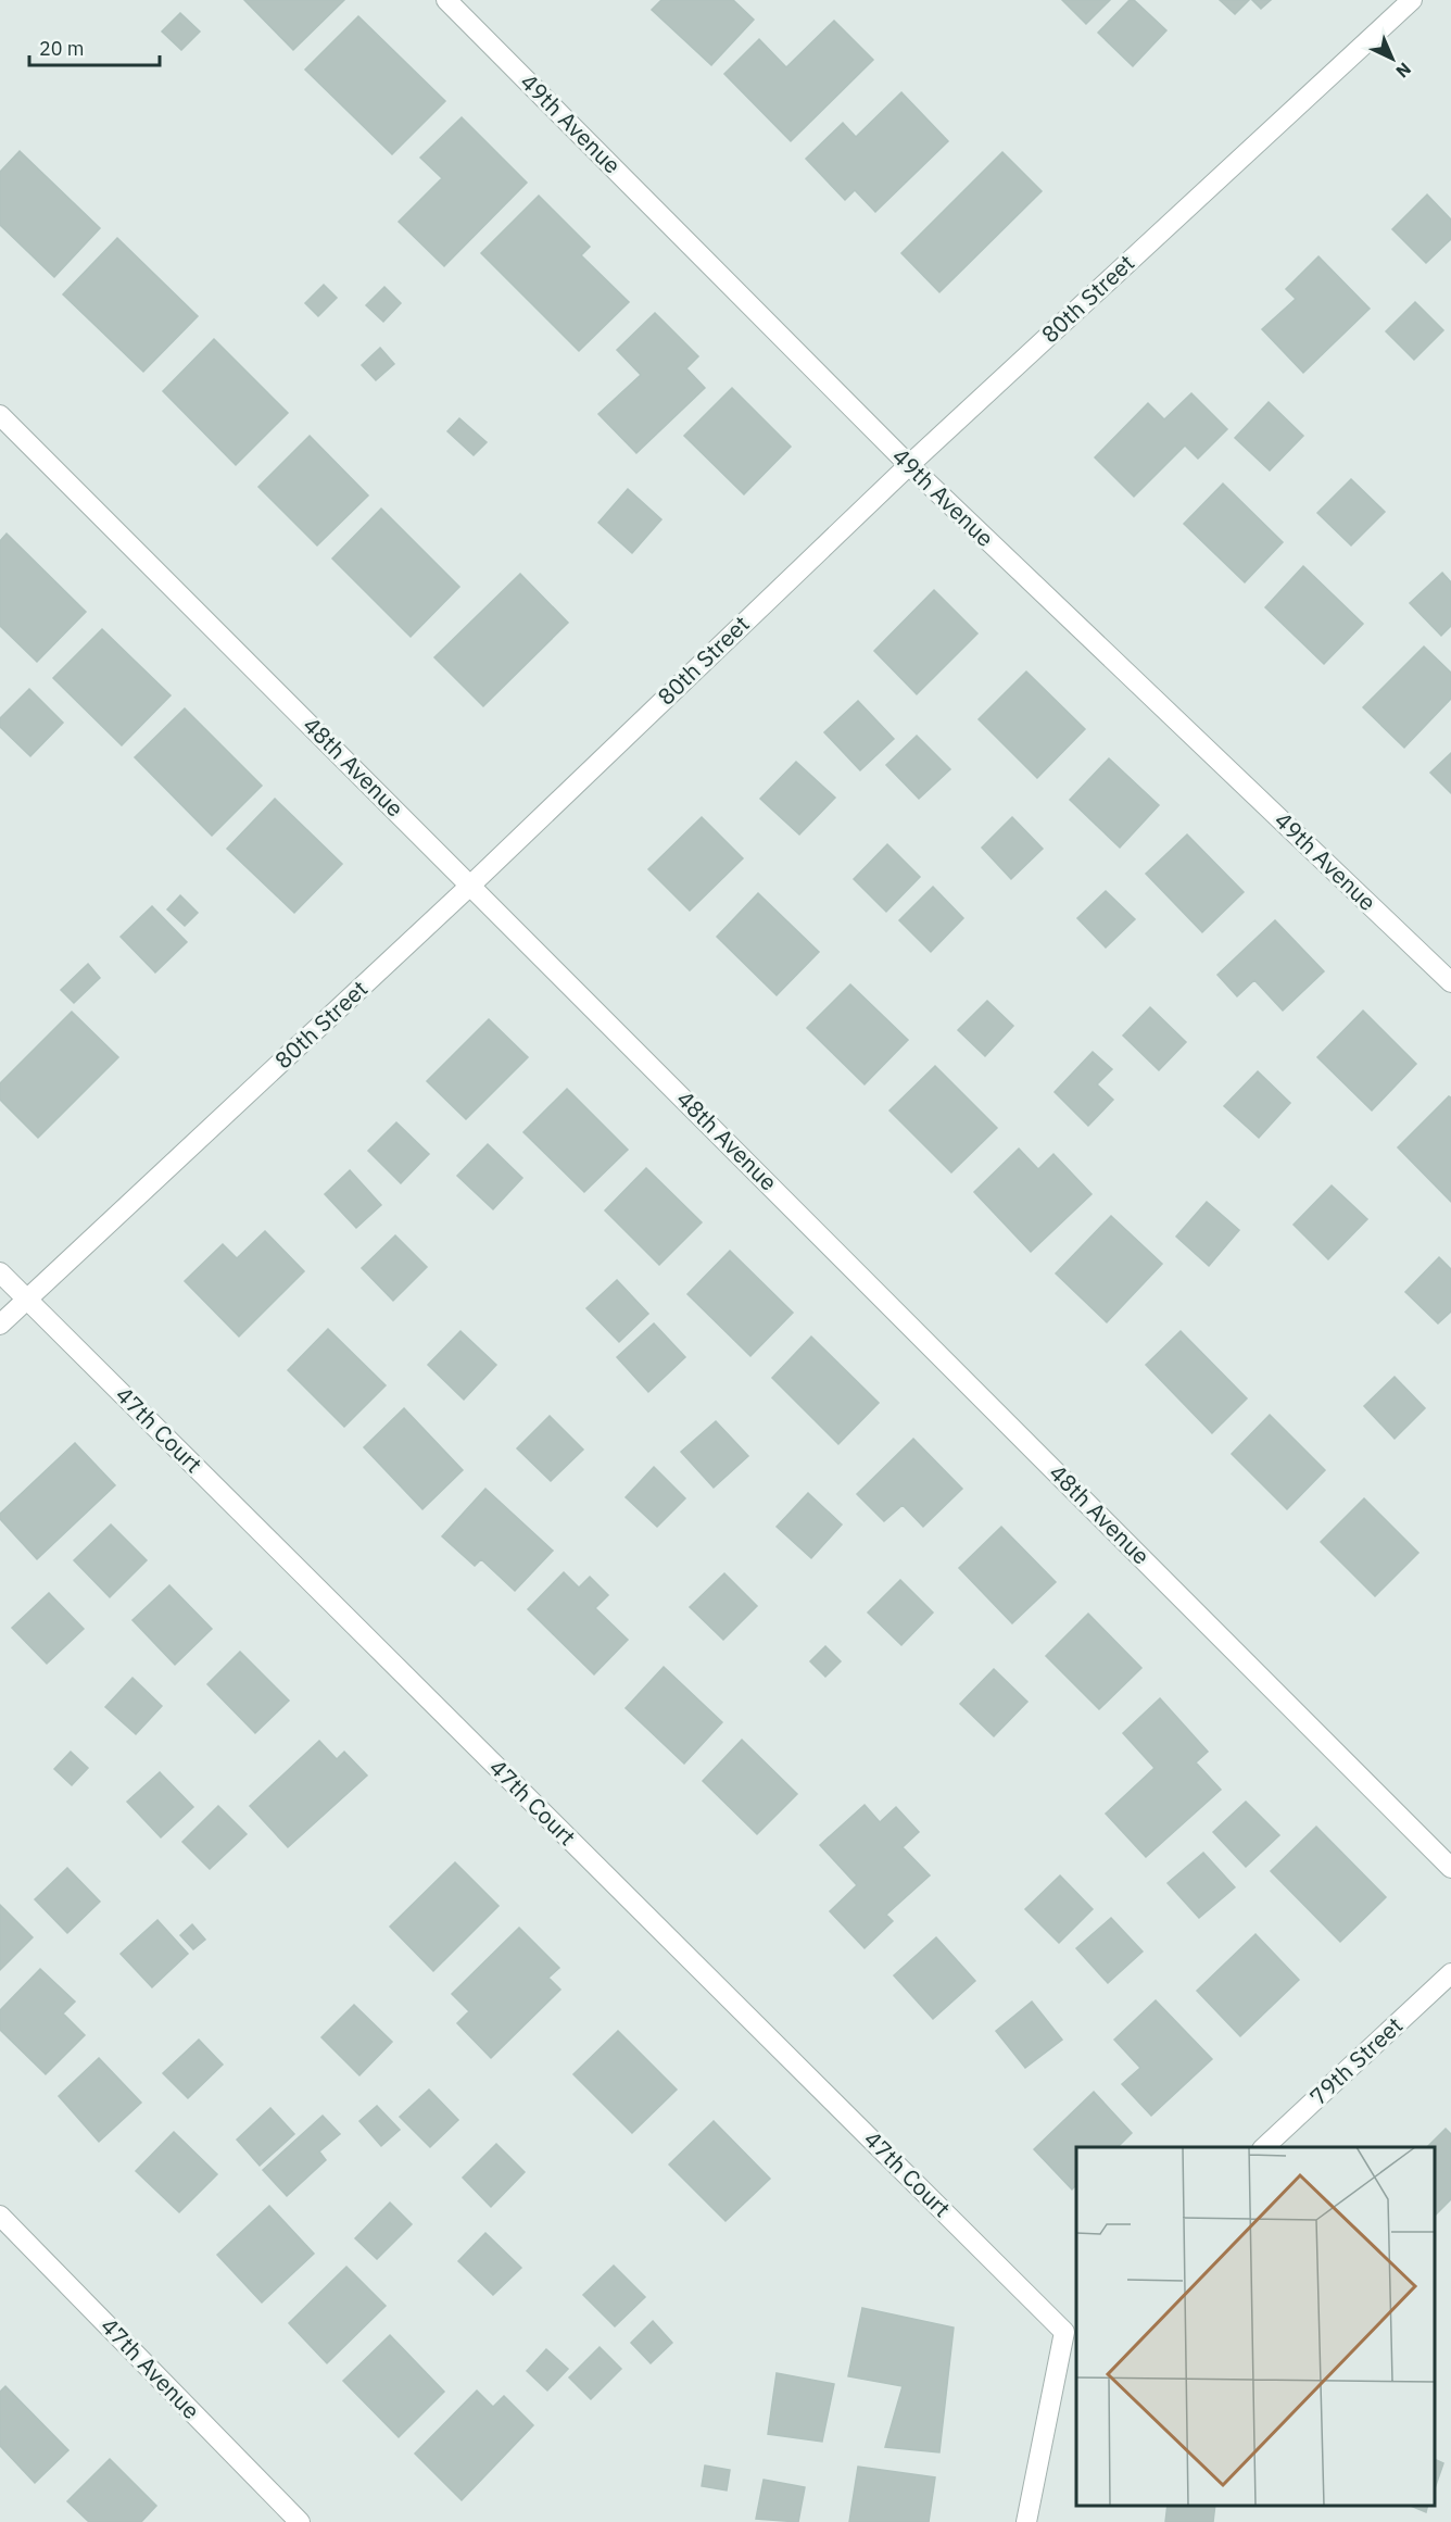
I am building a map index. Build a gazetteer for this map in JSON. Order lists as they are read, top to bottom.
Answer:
{
  "streets": {
    "street": [
      "49th Avenue",
      "80th Street",
      "48th Avenue",
      "47th Court",
      "79th Street",
      "47th Avenue"
    ]
  },
  "crossings": [
    ["49th Avenue", "80th Street"],
    ["80th Street", "48th Avenue"],
    ["80th Street", "47th Court"]
  ],
  "scale_bar": "20 m",
  "north": "bottom right"
}
